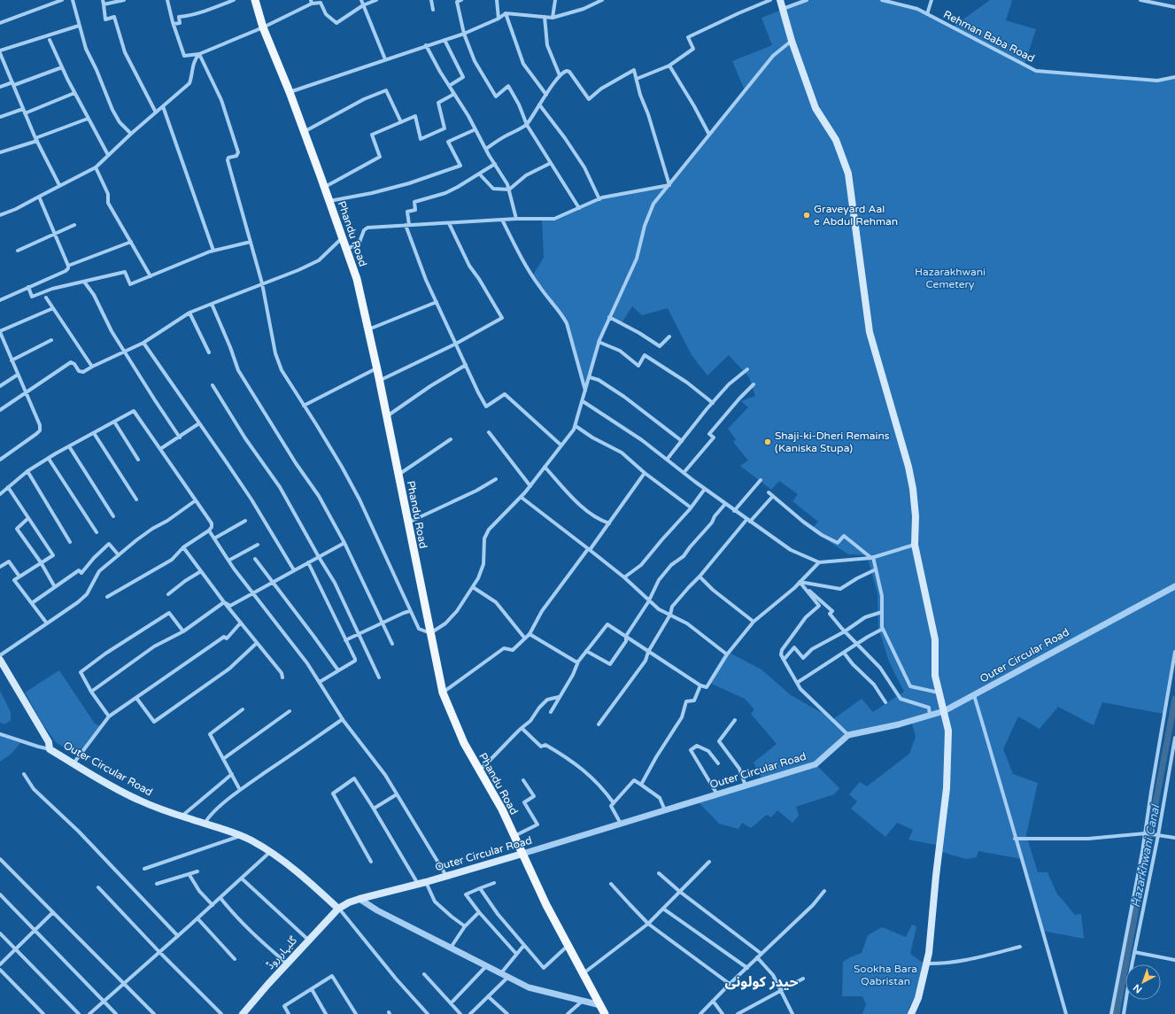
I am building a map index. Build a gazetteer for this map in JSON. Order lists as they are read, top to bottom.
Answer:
{
  "streets": {
    "main road": ["Phandu Road", "Outer Circular Road", "گلبہار روڈ"],
    "street": ["Rehman Baba Road"]
  },
  "crossings": [
    ["Phandu Road", "Outer Circular Road"],
    ["Outer Circular Road", "گلبہار روڈ"]
  ],
  "districts": ["حیدر کولونی"],
  "water": ["Hazarkhwani Canal"],
  "parks": ["Hazarakhwani Cemetery", "Sookha Bara Qabristan"],
  "places": ["Graveyard Aal e Abdul Rehman", "Shaji-ki-Dheri Remains (Kaniska Stupa)"],
  "north": "bottom left"
}
